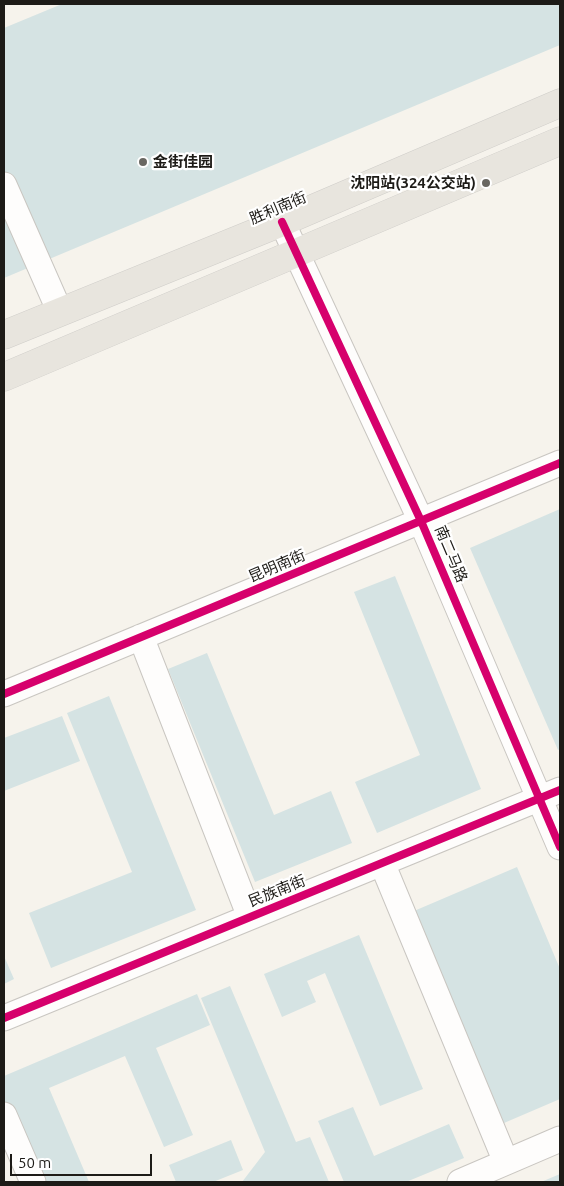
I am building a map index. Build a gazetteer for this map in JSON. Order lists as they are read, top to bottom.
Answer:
{
  "streets": {
    "main road": ["胜利南街"],
    "street": ["南二马路", "昆明南街", "民族南街"]
  },
  "crossings": [
    ["胜利南街", "南二马路"],
    ["南二马路", "昆明南街"],
    ["南二马路", "民族南街"]
  ],
  "places": ["金街佳园", "沈阳站(324公交站)"],
  "scale_bar": "50 m"
}
